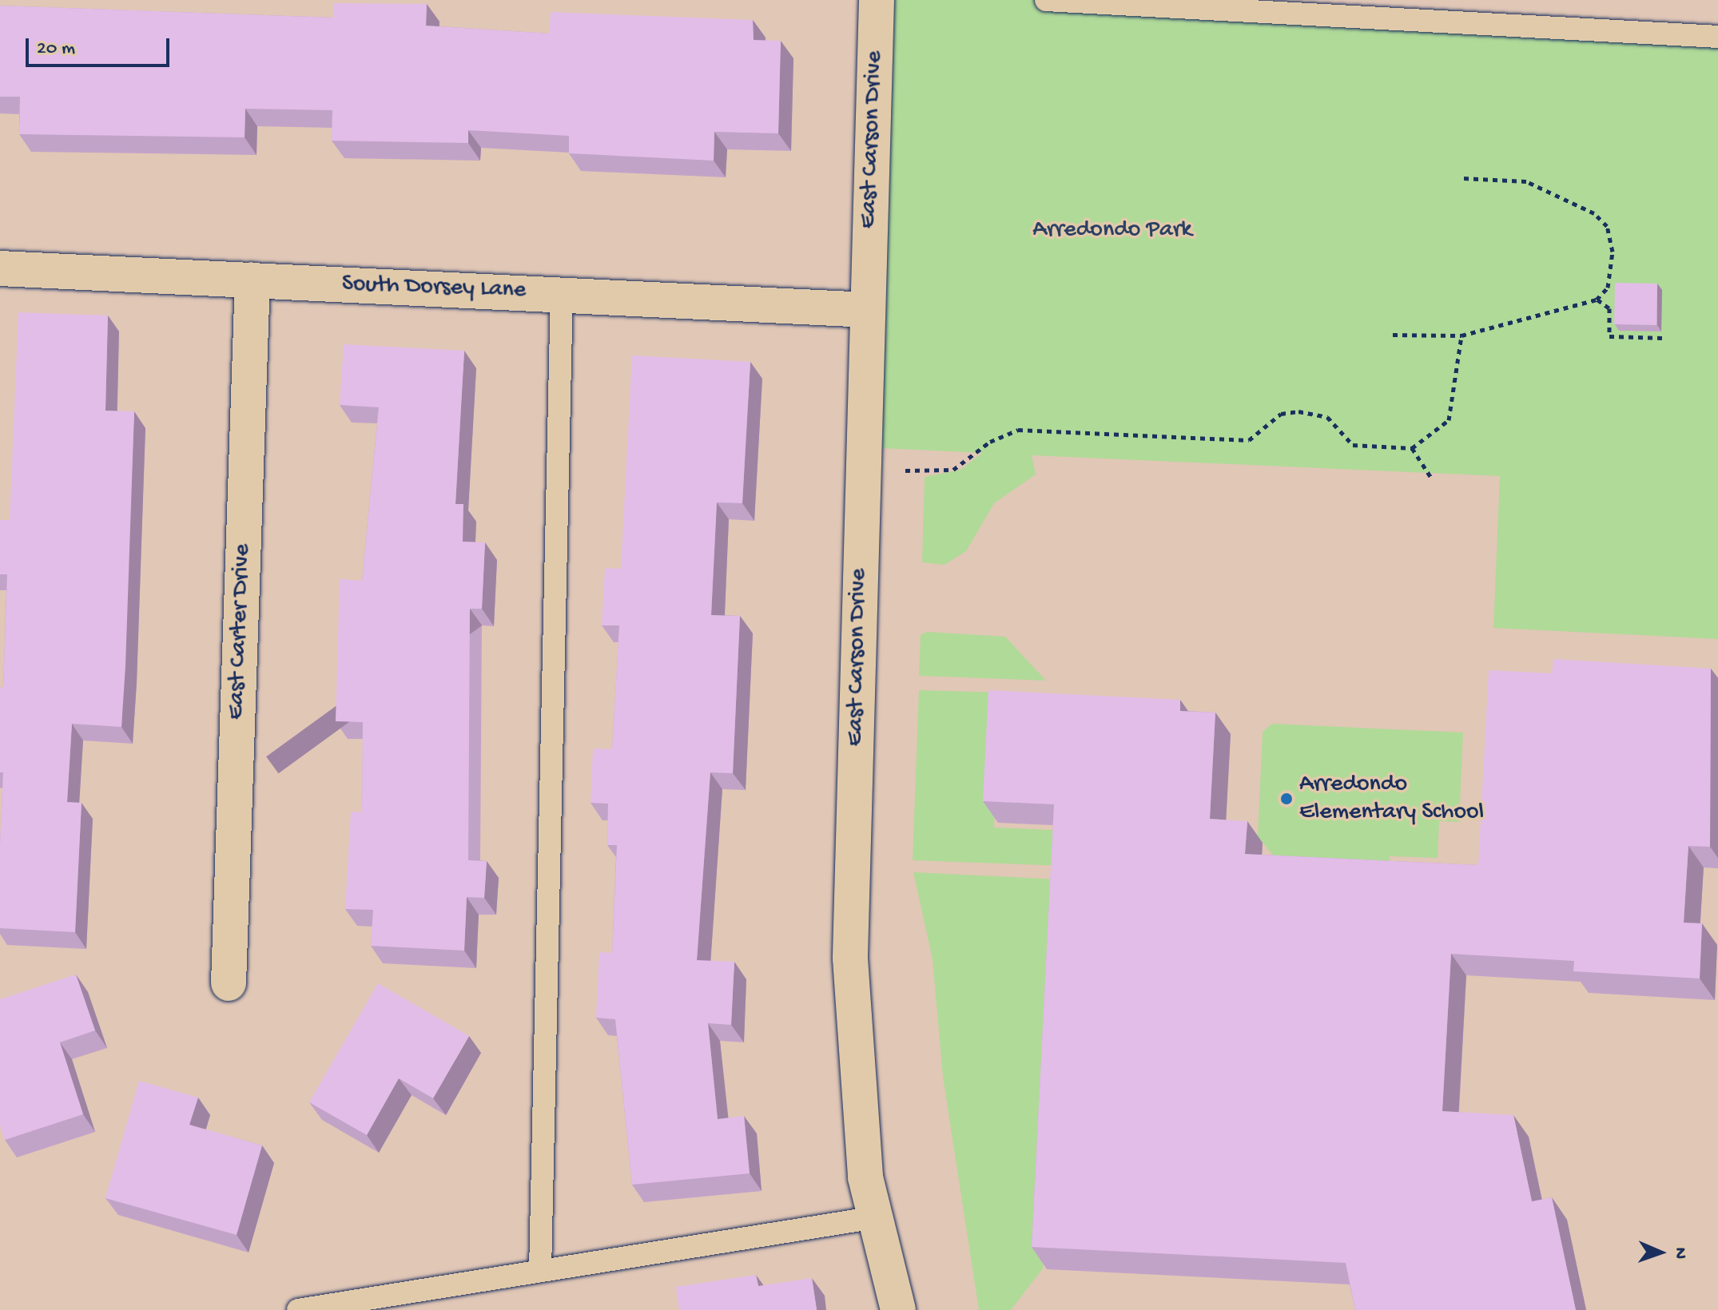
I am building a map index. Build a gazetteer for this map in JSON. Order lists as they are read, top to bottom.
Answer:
{
  "streets": {
    "street": ["East Carson Drive", "South Dorsey Lane", "East Carter Drive"]
  },
  "crossings": [
    ["East Carson Drive", "South Dorsey Lane"],
    ["South Dorsey Lane", "East Carter Drive"]
  ],
  "parks": ["Arredondo Park"],
  "places": ["Arredondo Elementary School"],
  "scale_bar": "20 m",
  "north": "right"
}
